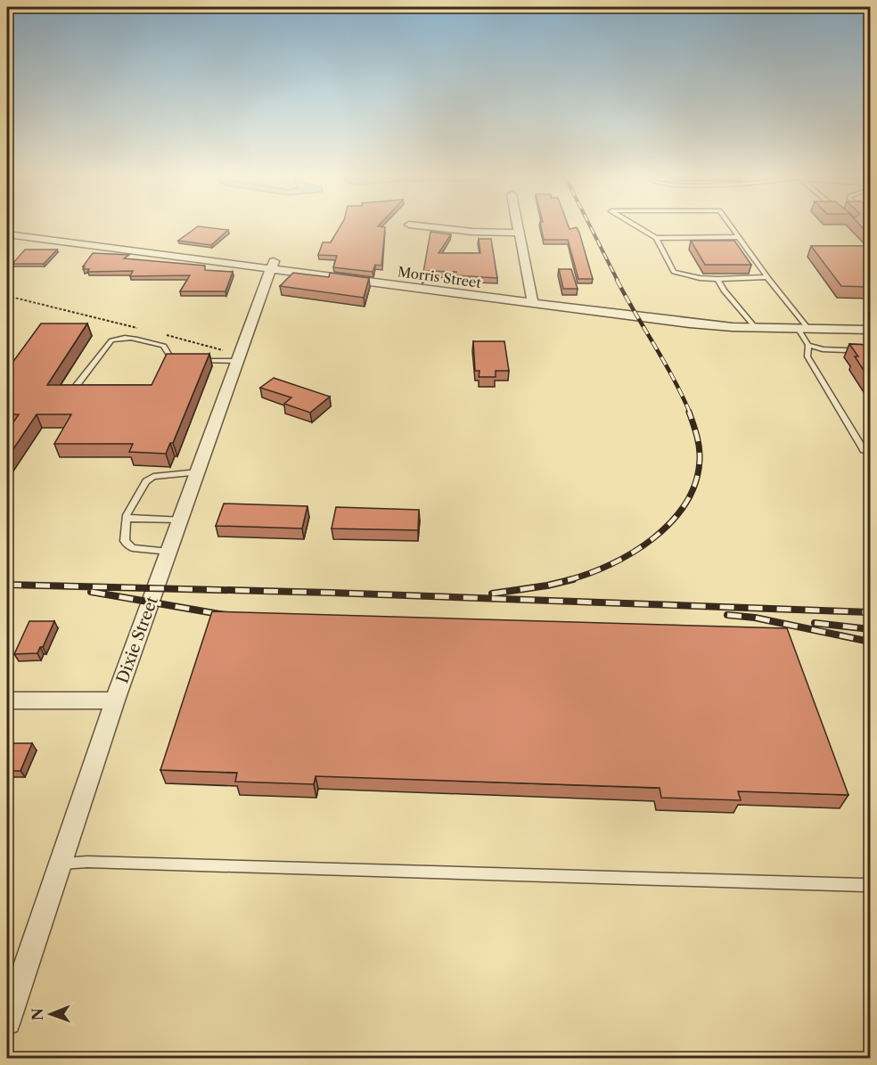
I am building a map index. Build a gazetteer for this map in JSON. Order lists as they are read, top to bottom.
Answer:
{
  "streets": {
    "street": ["Morris Street", "Dixie Street"]
  },
  "crossings": [
    ["Morris Street", "Dixie Street"]
  ],
  "north": "left"
}
